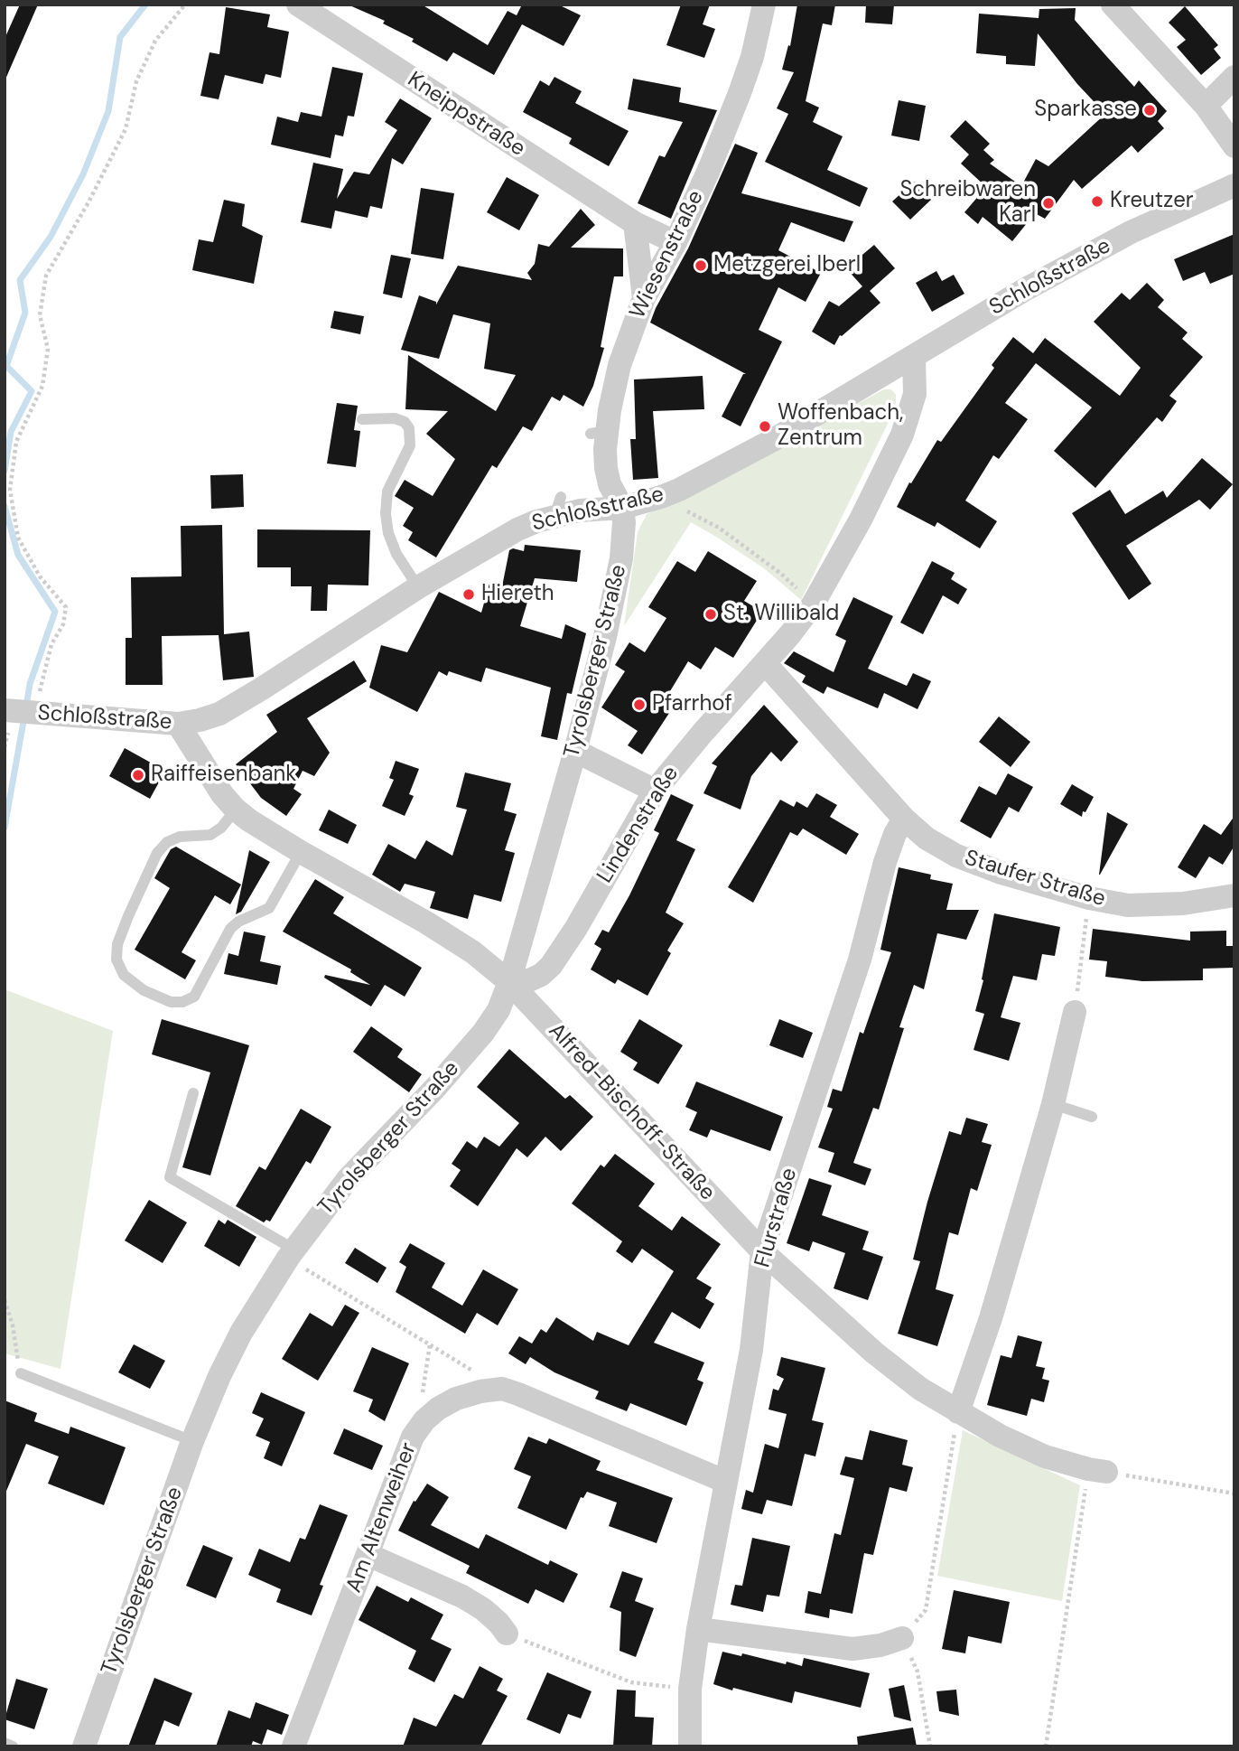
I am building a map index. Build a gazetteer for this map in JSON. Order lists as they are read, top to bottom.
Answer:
{
  "streets": {
    "street": [
      "Kneippstraße",
      "Wiesenstraße",
      "Schloßstraße",
      "Tyrolsberger Straße",
      "Lindenstraße",
      "Staufer Straße",
      "Alfred-Bischoff-Straße",
      "Flurstraße",
      "Am Altenweiher"
    ]
  },
  "crossings": [
    ["Kneippstraße", "Wiesenstraße"],
    ["Wiesenstraße", "Schloßstraße"],
    ["Wiesenstraße", "Tyrolsberger Straße"],
    ["Schloßstraße", "Tyrolsberger Straße"],
    ["Schloßstraße", "Lindenstraße"],
    ["Schloßstraße", "Alfred-Bischoff-Straße"],
    ["Tyrolsberger Straße", "Lindenstraße"],
    ["Tyrolsberger Straße", "Alfred-Bischoff-Straße"],
    ["Lindenstraße", "Staufer Straße"],
    ["Lindenstraße", "Alfred-Bischoff-Straße"],
    ["Staufer Straße", "Flurstraße"],
    ["Alfred-Bischoff-Straße", "Flurstraße"]
  ],
  "places": [
    "Sparkasse",
    "Kreutzer",
    "Schreibwaren Karl",
    "Metzgerei Iberl",
    "Woffenbach, Zentrum",
    "Hiereth",
    "St. Willibald",
    "Pfarrhof",
    "Raiffeisenbank"
  ]
}
